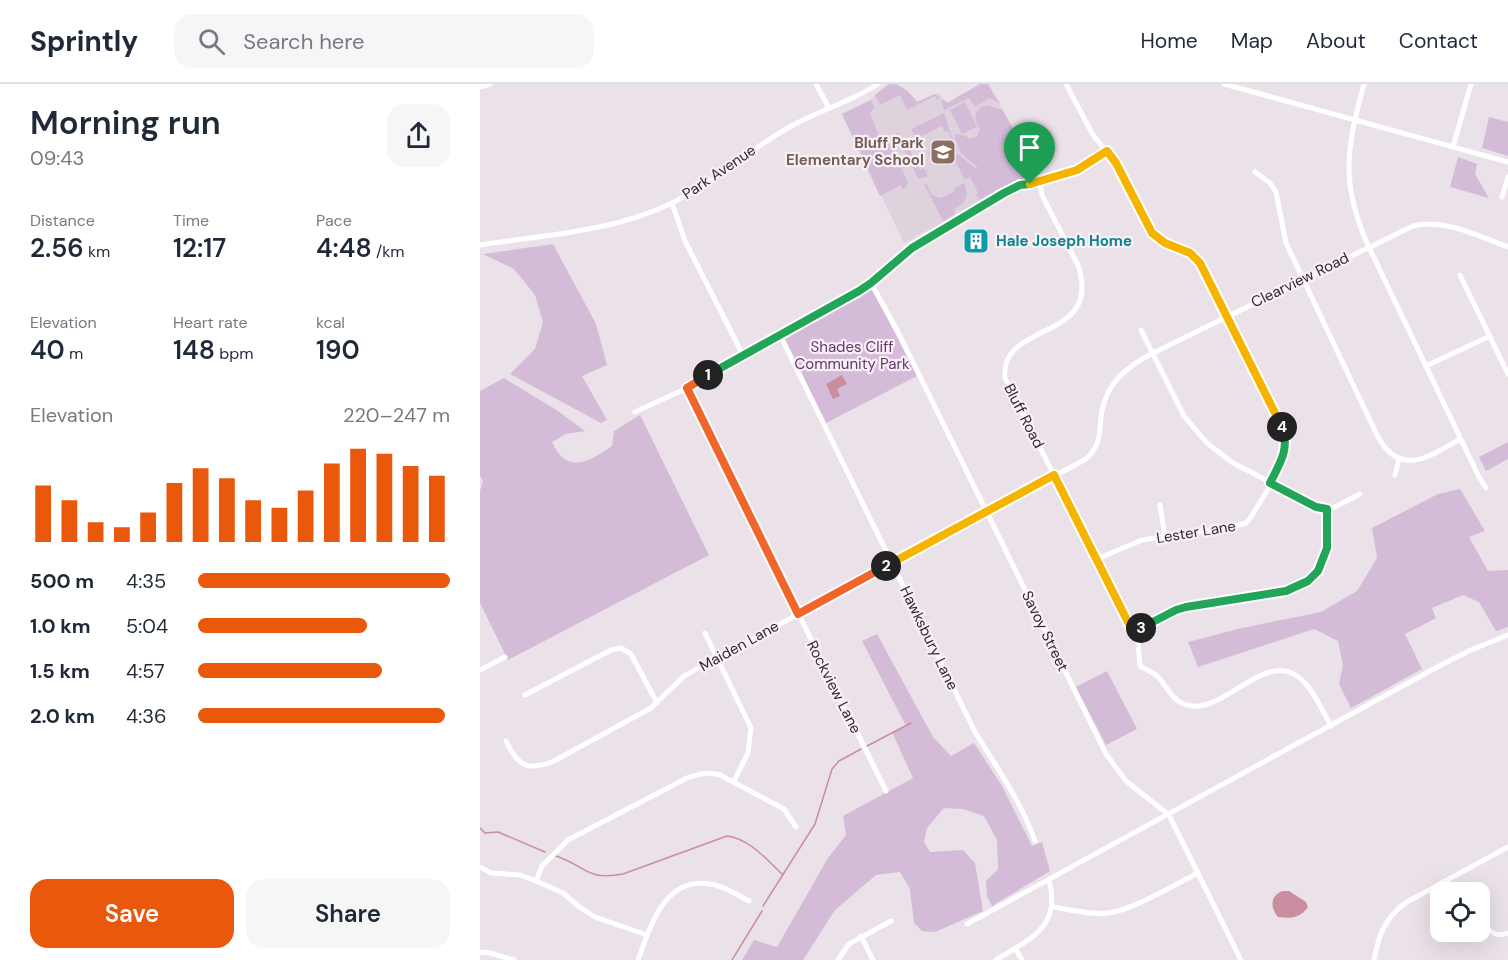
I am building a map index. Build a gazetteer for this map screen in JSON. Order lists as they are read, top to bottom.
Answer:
{
  "streets": {
    "street": [
      "Park Avenue",
      "Clearview Road",
      "Bluff Road",
      "Lester Lane",
      "Savoy Street",
      "Hawksbury Lane",
      "Maiden Lane",
      "Rockview Lane"
    ]
  },
  "crossings": [
    ["Clearview Road", "Bluff Road"],
    ["Clearview Road", "Lester Lane"],
    ["Clearview Road", "Savoy Street"],
    ["Clearview Road", "Maiden Lane"],
    ["Bluff Road", "Lester Lane"],
    ["Savoy Street", "Maiden Lane"],
    ["Hawksbury Lane", "Maiden Lane"],
    ["Maiden Lane", "Rockview Lane"]
  ],
  "parks": ["Shades Cliff Community Park"],
  "places": {
    "school or university": ["Bluff Park Elementary School"],
    "building": ["Hale Joseph Home"]
  },
  "page": {
    "header": "Sprintly",
    "search": "Search here",
    "nav": [
      "Home",
      "Map",
      "About",
      "Contact"
    ],
    "heading": ["Morning run", "09:43"],
    "stats": [
      ["Distance", "2.56 km"],
      ["Time", "12:17"],
      ["Pace", "4:48 /km"],
      ["Elevation", "40 m"],
      ["Heart rate", "148 bpm"],
      ["kcal", "190"]
    ],
    "pins": [
      "1",
      "4",
      "2",
      "3"
    ],
    "chart": ["Elevation", "220–247 m"],
    "list": [
      {
        "name": "500 m",
        "note": "4:35"
      },
      {
        "name": "1.0 km",
        "note": "5:04"
      },
      {
        "name": "1.5 km",
        "note": "4:57"
      },
      {
        "name": "2.0 km",
        "note": "4:36"
      }
    ],
    "buttons": ["Save", "Share"]
  }
}
